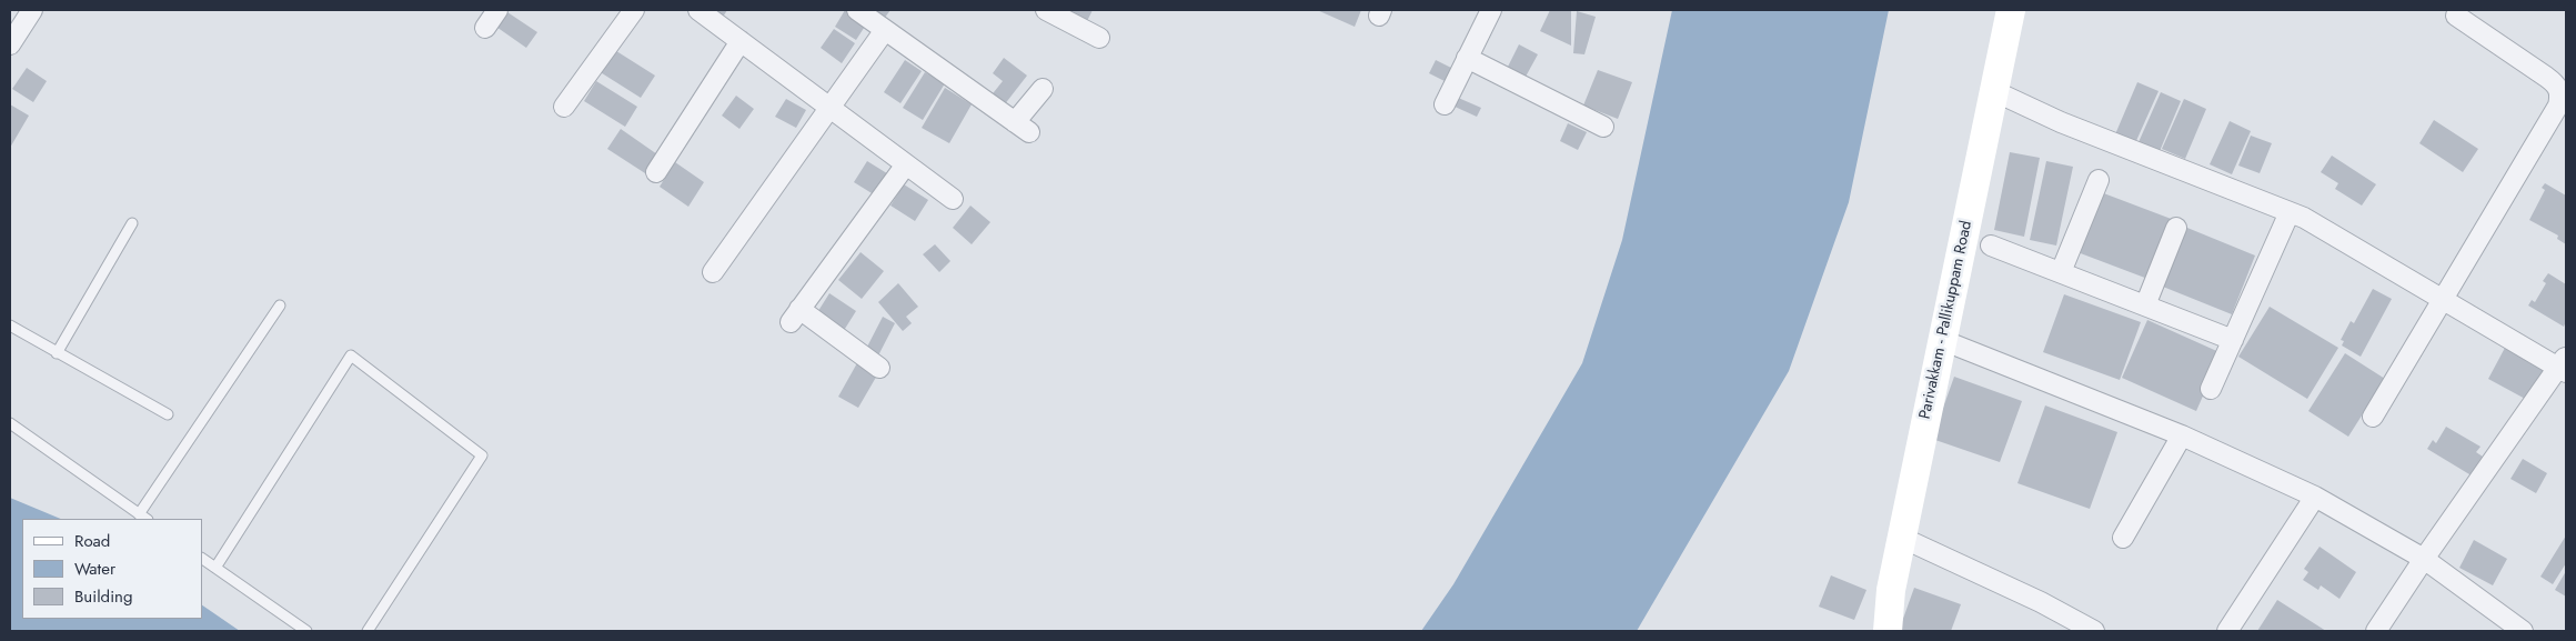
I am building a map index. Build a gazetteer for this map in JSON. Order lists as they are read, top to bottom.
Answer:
{
  "streets": {
    "street": ["Parivakkam - Pallikuppam Road"]
  },
  "legend": ["Road", "Water", "Building"]
}
